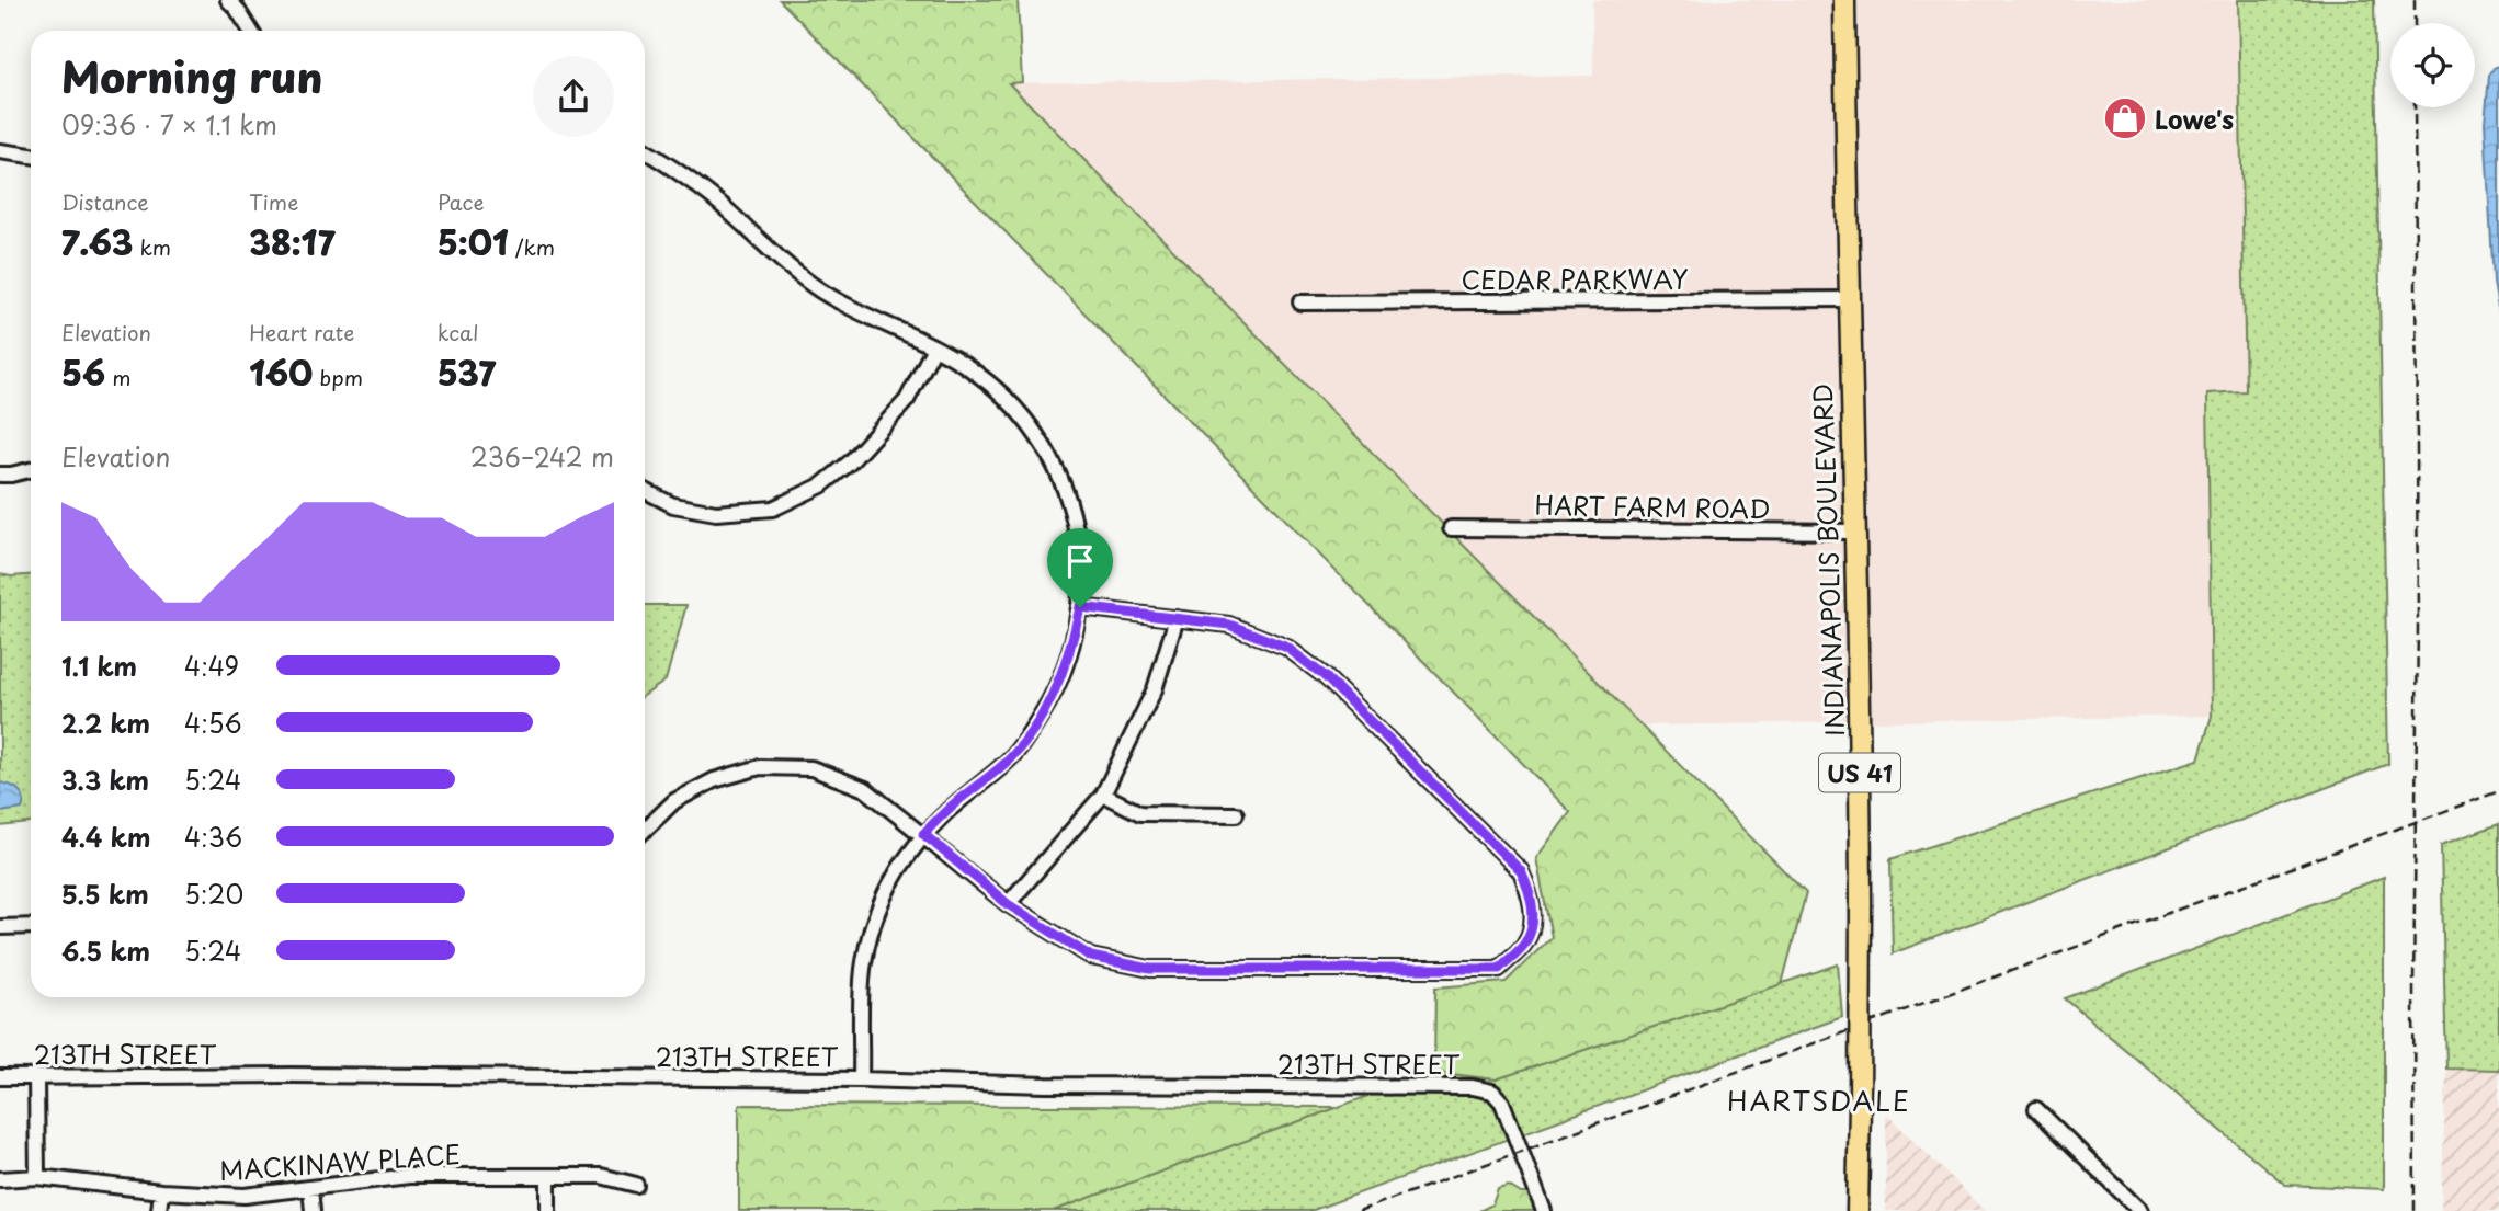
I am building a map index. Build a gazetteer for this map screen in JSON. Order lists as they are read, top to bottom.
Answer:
{
  "streets": {
    "highway": ["INDIANAPOLIS BOULEVARD", "US 41"],
    "street": [
      "CEDAR PARKWAY",
      "HART FARM ROAD",
      "213TH STREET",
      "MACKINAW PLACE"
    ]
  },
  "crossings": [
    ["CEDAR PARKWAY", "INDIANAPOLIS BOULEVARD"],
    ["HART FARM ROAD", "INDIANAPOLIS BOULEVARD"]
  ],
  "districts": ["HARTSDALE"],
  "places": {
    "shop": ["Lowe's"]
  },
  "page": {
    "heading": ["Morning run", "09:36 · 7 × 1.1 km"],
    "stats": [
      ["Distance", "7.63 km"],
      ["Time", "38:17"],
      ["Pace", "5:01 /km"],
      ["Elevation", "56 m"],
      ["Heart rate", "160 bpm"],
      ["kcal", "537"]
    ],
    "chart": ["Elevation", "236–242 m"],
    "list": [
      {
        "name": "1.1 km",
        "note": "4:49"
      },
      {
        "name": "2.2 km",
        "note": "4:56"
      },
      {
        "name": "3.3 km",
        "note": "5:24"
      },
      {
        "name": "4.4 km",
        "note": "4:36"
      },
      {
        "name": "5.5 km",
        "note": "5:20"
      },
      {
        "name": "6.5 km",
        "note": "5:24"
      }
    ]
  }
}
